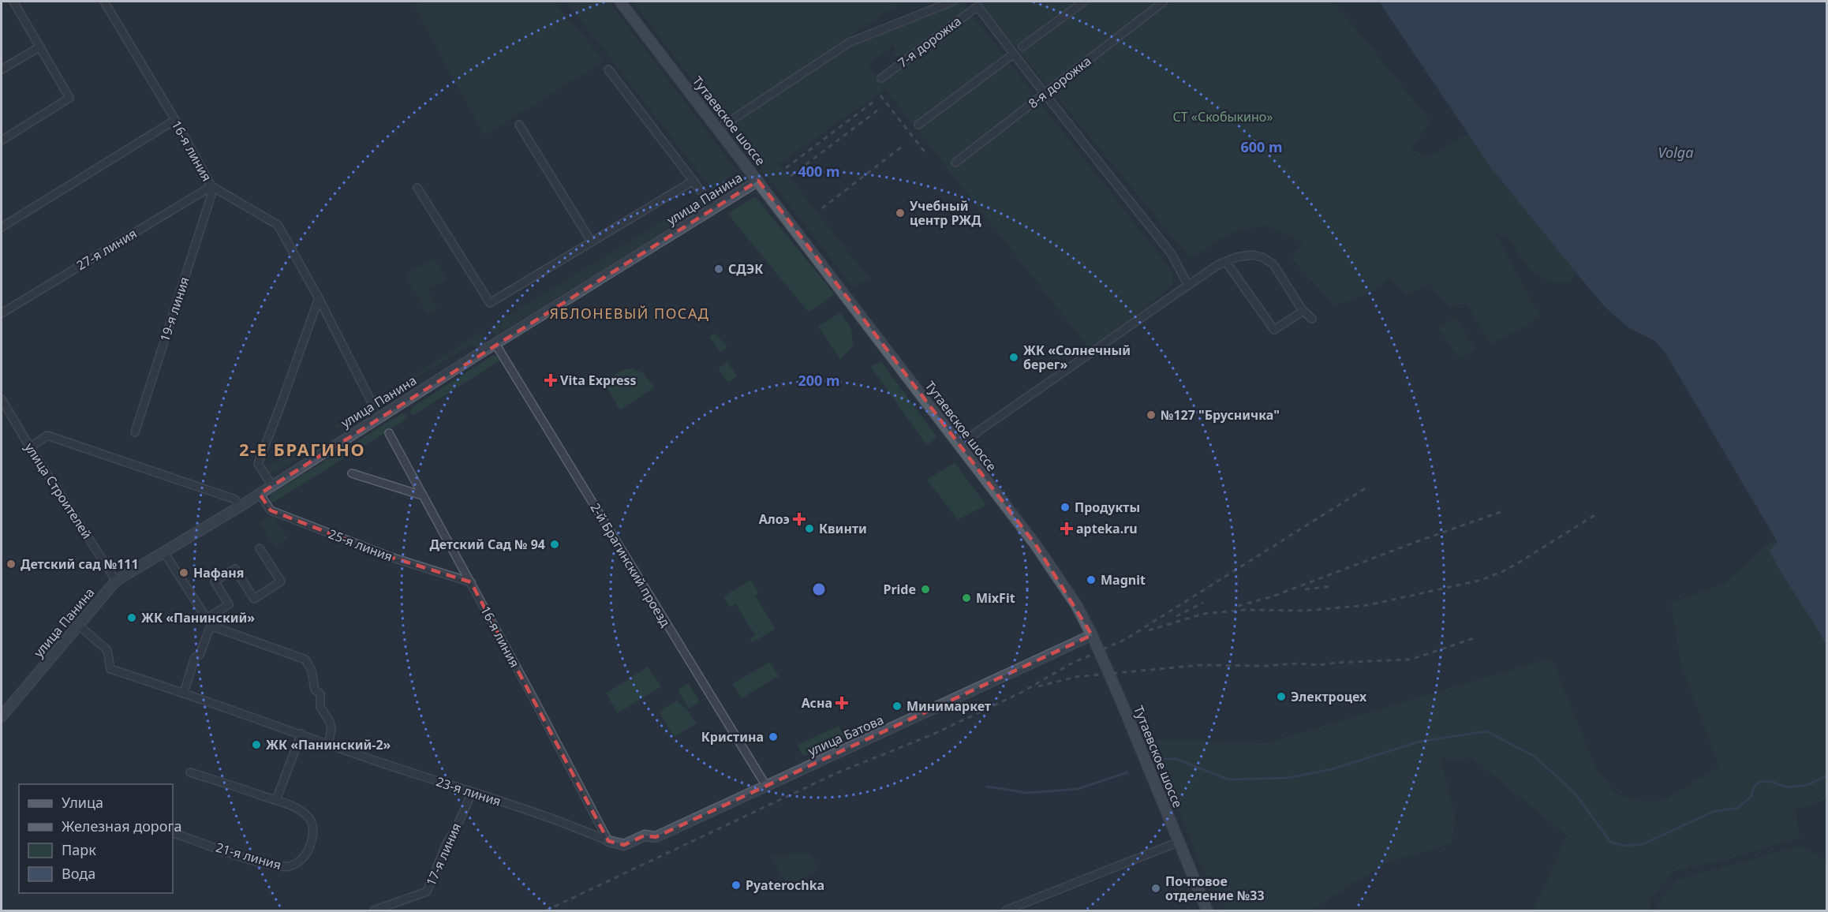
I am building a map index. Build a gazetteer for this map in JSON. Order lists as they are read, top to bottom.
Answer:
{
  "streets": {
    "main road": ["Тутаевское шоссе"],
    "street": [
      "7-я дорожка",
      "8-я дорожка",
      "16-я линия",
      "улица Панина",
      "27-я линия",
      "19-я линия",
      "улица Строителей",
      "25-я линия",
      "2-й Брагинский проезд",
      "улица Батова",
      "23-я линия",
      "17-я линия",
      "21-я линия"
    ]
  },
  "crossings": [
    ["Тутаевское шоссе", "улица Панина"],
    ["Тутаевское шоссе", "улица Батова"],
    ["16-я линия", "27-я линия"],
    ["16-я линия", "19-я линия"],
    ["16-я линия", "25-я линия"],
    ["16-я линия", "улица Батова"],
    ["16-я линия", "23-я линия"],
    ["улица Панина", "улица Строителей"],
    ["улица Панина", "25-я линия"],
    ["улица Панина", "2-й Брагинский проезд"],
    ["улица Панина", "23-я линия"],
    ["27-я линия", "19-я линия"],
    ["2-й Брагинский проезд", "улица Батова"],
    ["улица Батова", "23-я линия"],
    ["23-я линия", "17-я линия"]
  ],
  "districts": ["ЯБЛОНЕВЫЙ ПОСАД", "2-Е БРАГИНО"],
  "water": ["Volga"],
  "parks": ["СТ «Скобыкино»"],
  "places": {
    "other": [
      "Учебный центр РЖД",
      "СДЭК",
      "ЖК «Солнечный берег»",
      "№127 \"Брусничка\"",
      "Продукты",
      "Квинти",
      "Детский Сад № 94",
      "Детский сад №111",
      "Нафаня",
      "Magnit",
      "Pride",
      "MixFit",
      "ЖК «Панинский»",
      "Электроцех",
      "Минимаркет",
      "Кристина",
      "ЖК «Панинский-2»",
      "Pyaterochka",
      "Почтовое отделение №33"
    ],
    "health": [
      "Vita Express",
      "Алоэ",
      "apteka.ru",
      "Асна"
    ]
  },
  "legend": [
    "Улица",
    "Железная дорога",
    "Парк",
    "Вода"
  ],
  "rings": ["600 m", "400 m", "200 m"]
}
